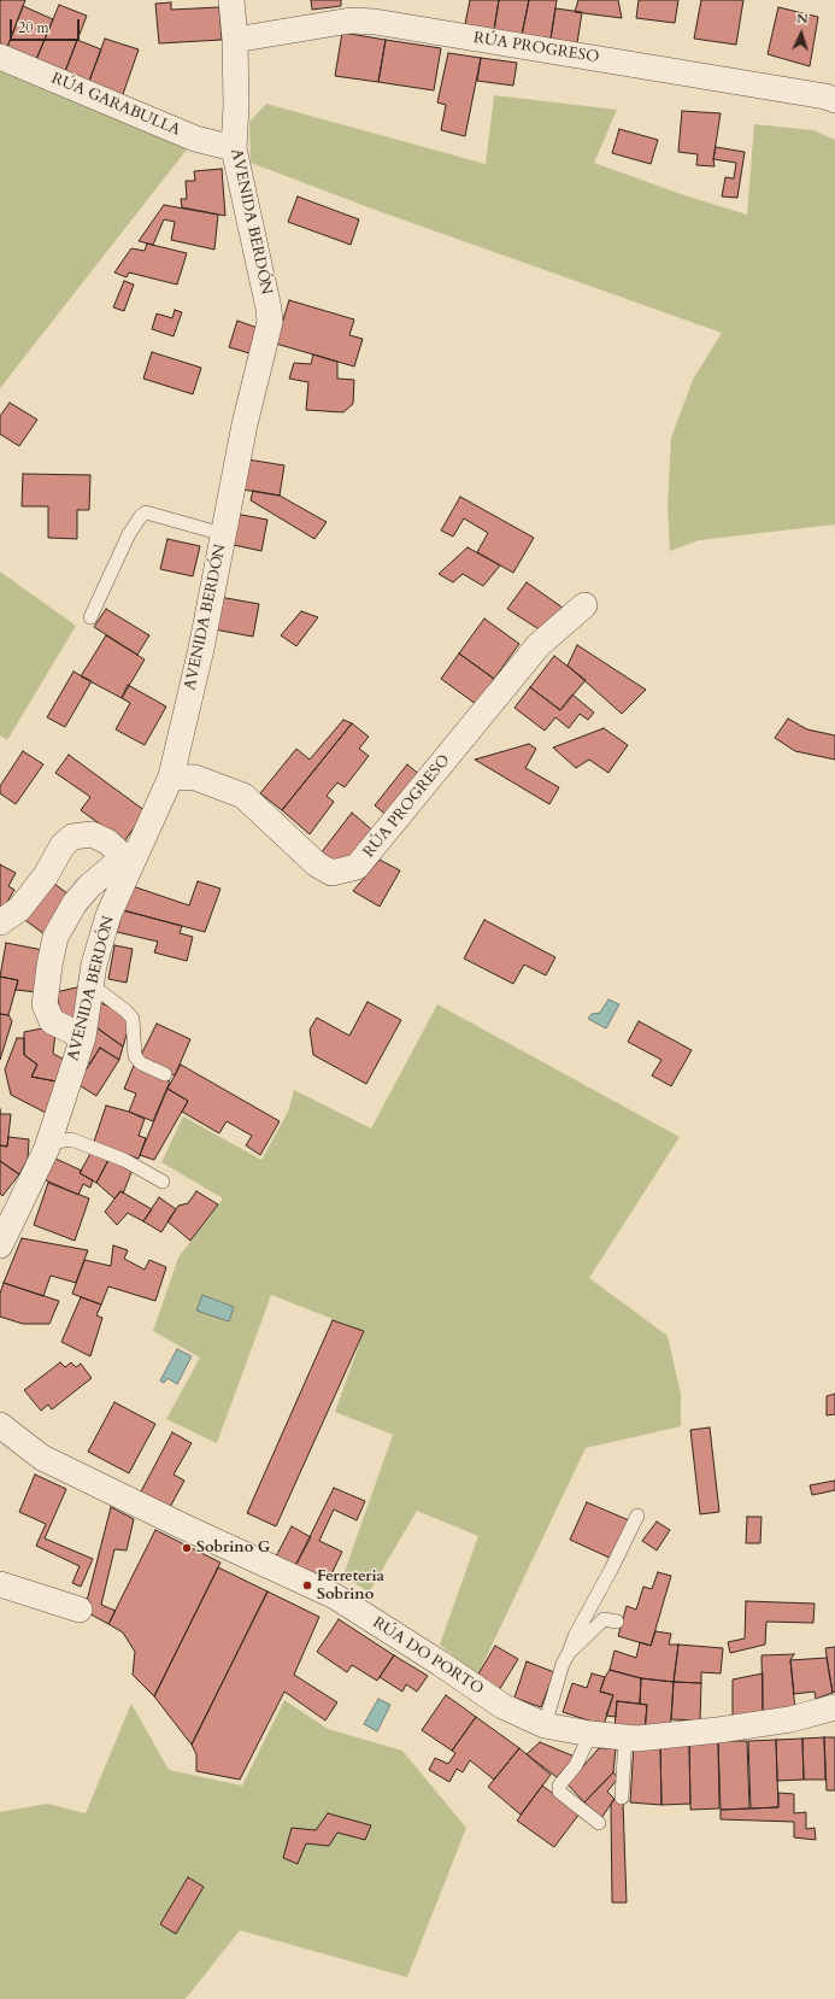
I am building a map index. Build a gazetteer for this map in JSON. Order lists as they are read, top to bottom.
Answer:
{
  "streets": {
    "street": [
      "RÚA PROGRESO",
      "RÚA GARABULLA",
      "AVENIDA BERDÓN",
      "RÚA DO PORTO"
    ]
  },
  "crossings": [
    ["RÚA PROGRESO", "AVENIDA BERDÓN"],
    ["RÚA GARABULLA", "AVENIDA BERDÓN"]
  ],
  "places": ["Sobrino G", "Ferreteria Sobrino"],
  "scale_bar": "20 m",
  "north": "top"
}
